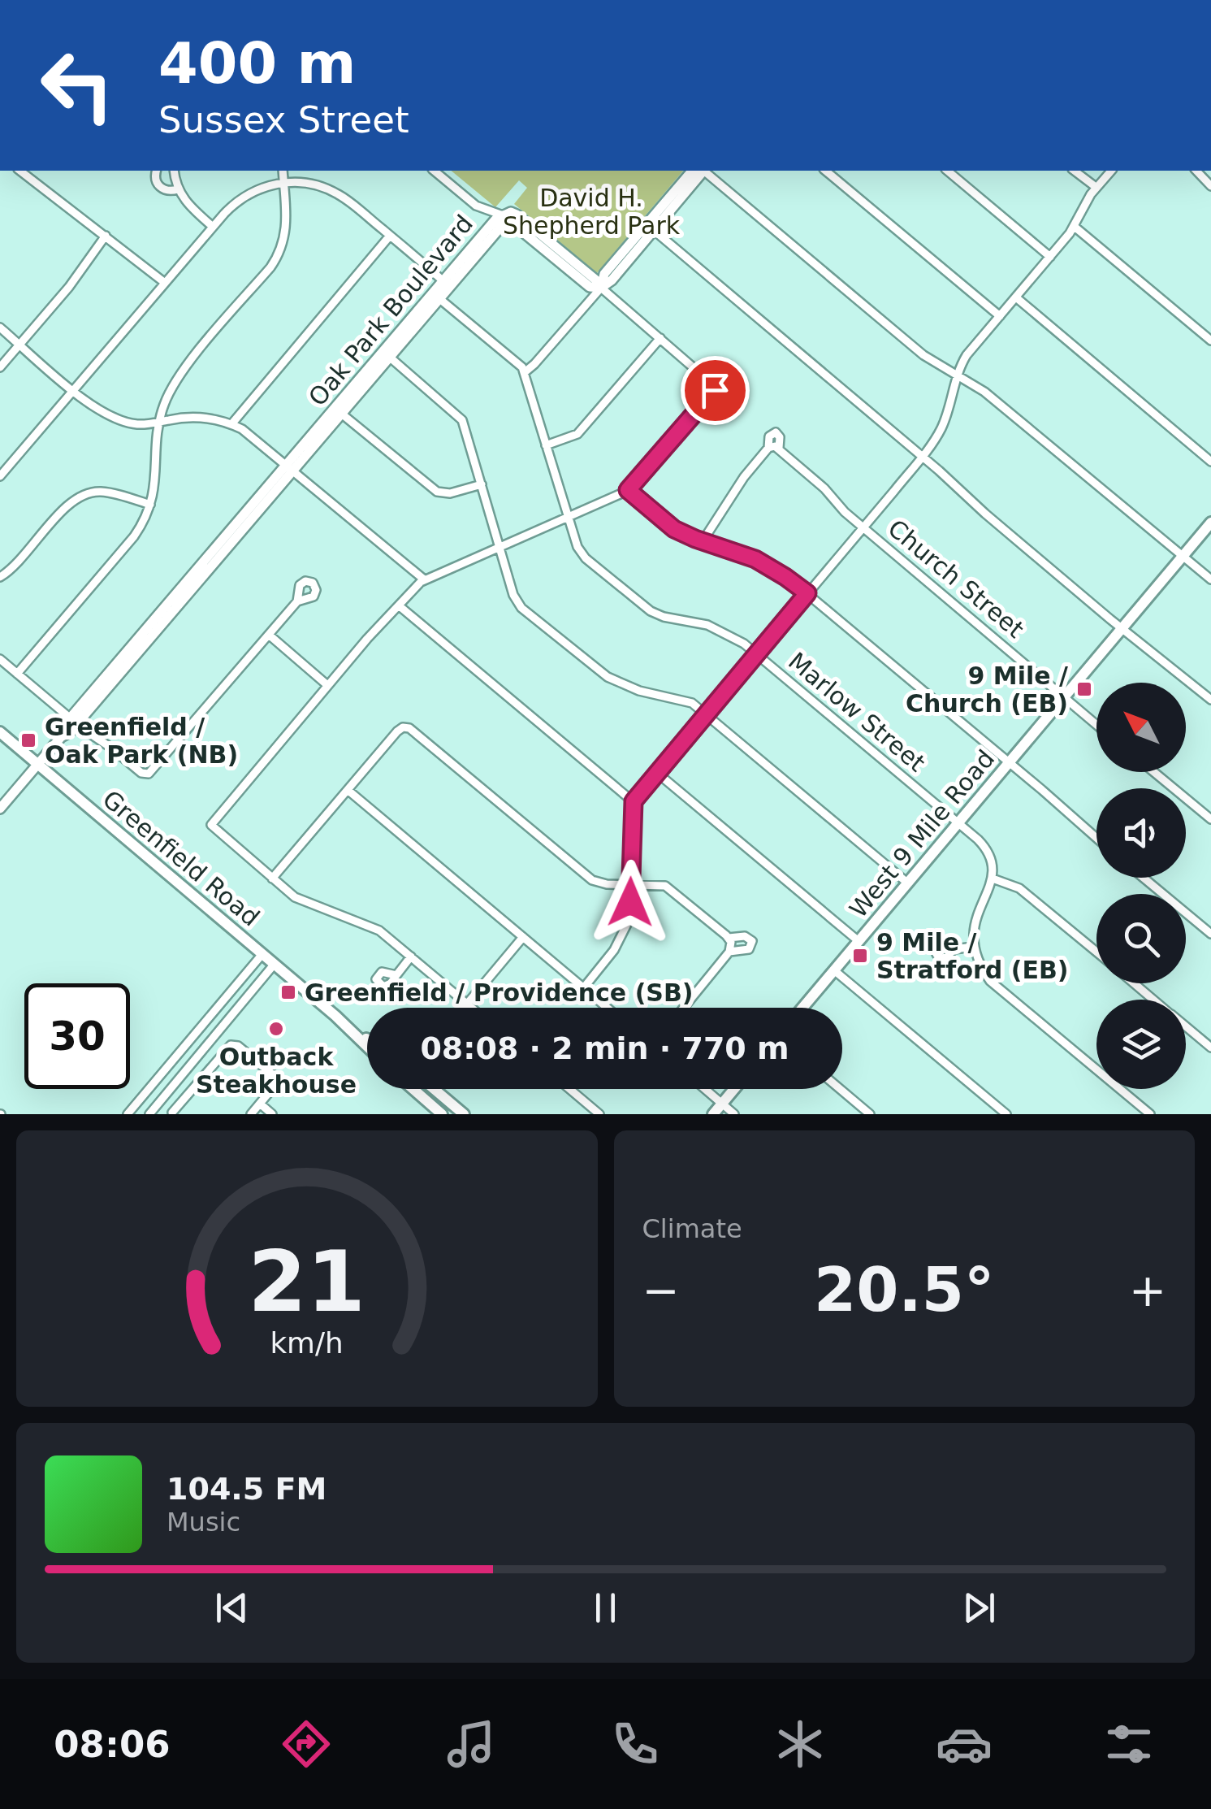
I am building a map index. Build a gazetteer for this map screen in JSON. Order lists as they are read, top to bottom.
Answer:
{
  "streets": {
    "main road": ["West 9 Mile Road", "Greenfield Road"],
    "street": ["Oak Park Boulevard", "Church Street", "Marlow Street"]
  },
  "crossings": [
    ["Oak Park Boulevard", "Marlow Street"],
    ["Oak Park Boulevard", "Greenfield Road"],
    ["Church Street", "West 9 Mile Road"],
    ["Marlow Street", "West 9 Mile Road"]
  ],
  "parks": ["David H. Shepherd Park"],
  "places": {
    "transit": [
      "9 Mile / Church (EB)",
      "Greenfield / Oak Park (NB)",
      "9 Mile / Stratford (EB)",
      "Greenfield / Providence (SB)"
    ],
    "other": ["Outback Steakhouse"]
  },
  "north": "top left",
  "page": {
    "turn": ["400 m", "Sussex Street"],
    "limit": "30",
    "trip": "08:08 · 2 min · 770 m",
    "tile": "Climate",
    "heat": ["−", "20.5°", "+"],
    "song": ["104.5 FM", "Music"],
    "tabs": "08:06",
    "gauge": ["21", "km/h"]
  }
}
